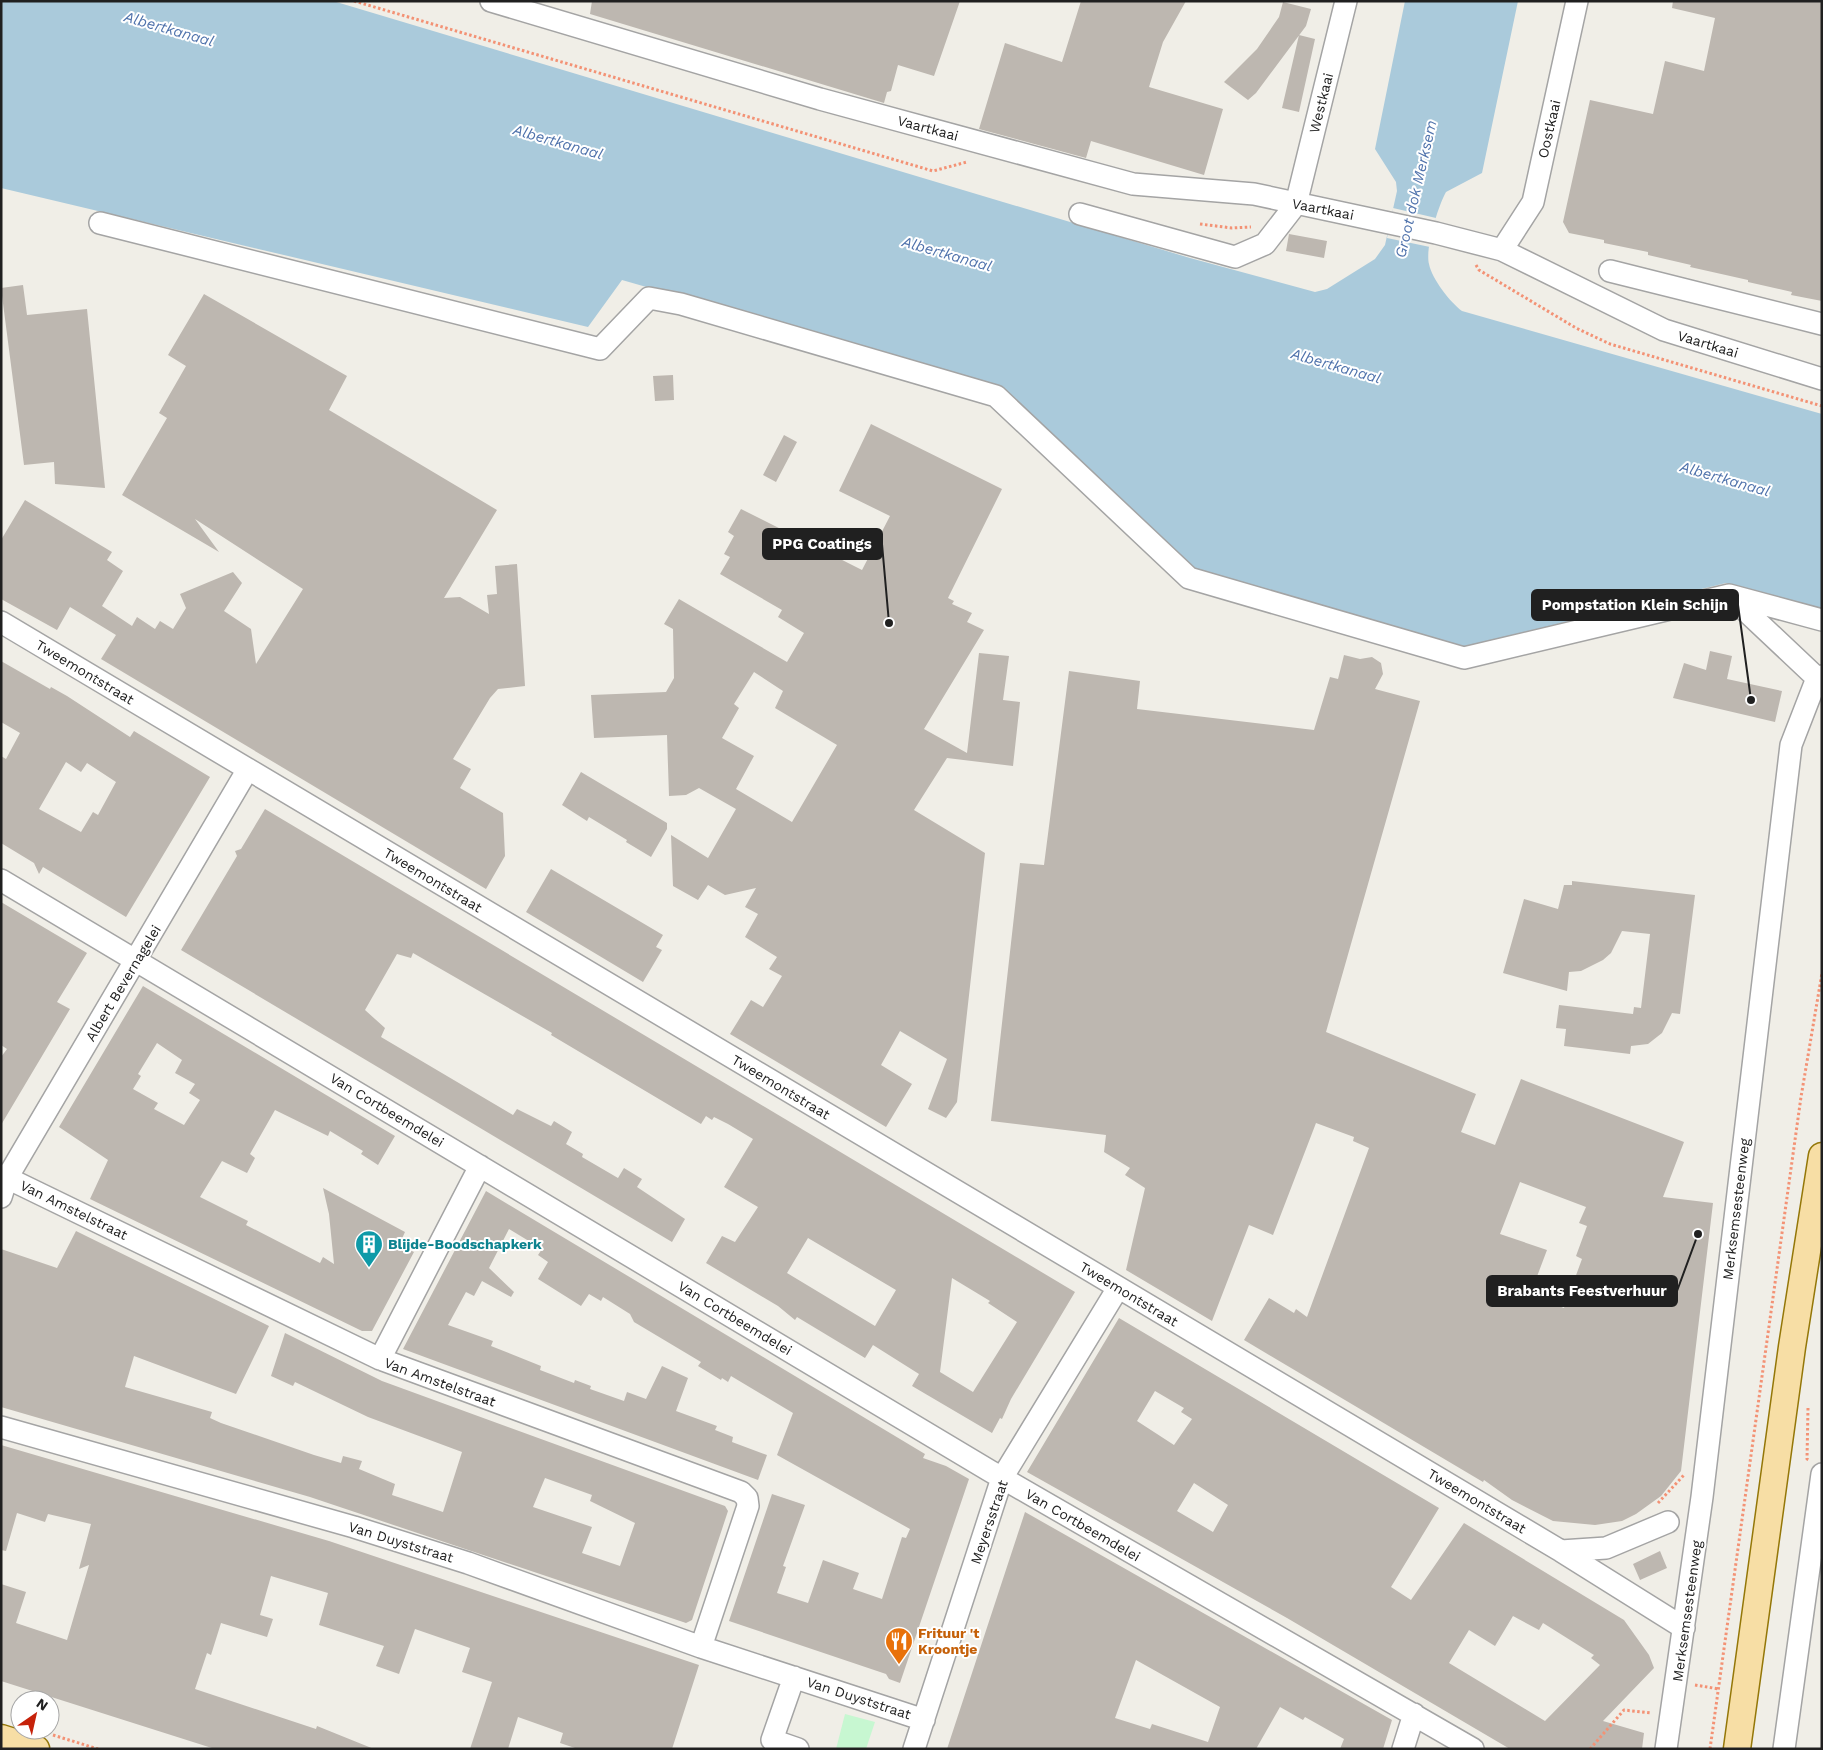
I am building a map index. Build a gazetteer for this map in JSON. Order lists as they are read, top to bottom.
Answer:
{
  "streets": {
    "street": [
      "Westkaai",
      "Vaartkaai",
      "Oostkaai",
      "Tweemontstraat",
      "Albert Bevernagelei",
      "Van Cortbeemdelei",
      "Merksemsesteenweg",
      "Van Amstelstraat",
      "Meyersstraat",
      "Van Duyststraat"
    ]
  },
  "crossings": [
    ["Westkaai", "Vaartkaai"],
    ["Vaartkaai", "Oostkaai"],
    ["Tweemontstraat", "Albert Bevernagelei"],
    ["Tweemontstraat", "Merksemsesteenweg"],
    ["Tweemontstraat", "Meyersstraat"],
    ["Albert Bevernagelei", "Van Cortbeemdelei"],
    ["Albert Bevernagelei", "Van Amstelstraat"],
    ["Van Cortbeemdelei", "Meyersstraat"],
    ["Van Amstelstraat", "Van Duyststraat"],
    ["Meyersstraat", "Van Duyststraat"]
  ],
  "water": ["Albertkanaal", "Groot dok Merksem"],
  "places": {
    "other": ["PPG Coatings", "Pompstation Klein Schijn", "Brabants Feestverhuur"],
    "building": ["Blijde-Boodschapkerk"],
    "restaurant": ["Frituur 't Kroontje"]
  },
  "north": "top right"
}
